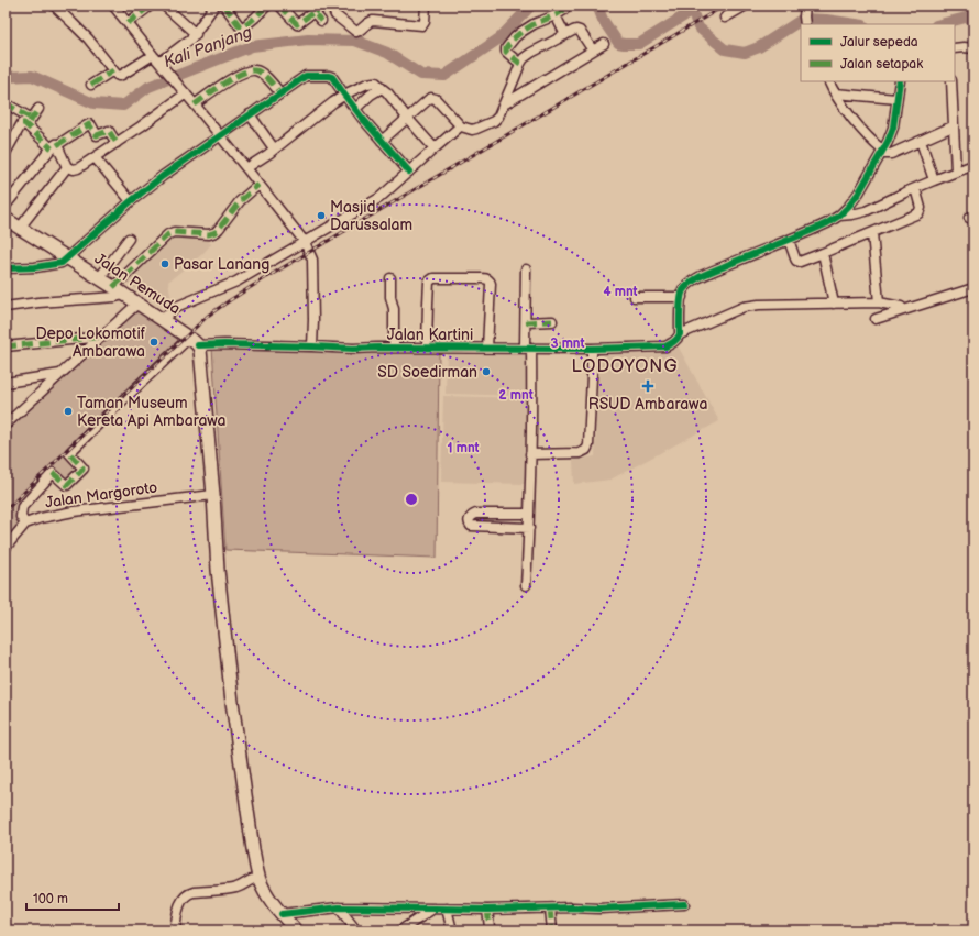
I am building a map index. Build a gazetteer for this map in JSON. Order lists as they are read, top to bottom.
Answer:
{
  "streets": {
    "main road": ["Jalan Pemuda"],
    "street": ["Jalan Kartini", "Jalan Margoroto"]
  },
  "crossings": [
    ["Jalan Pemuda", "Jalan Kartini"]
  ],
  "districts": ["LODOYONG"],
  "water": ["Kali Panjang"],
  "places": {
    "other": [
      "Masjid Darussalam",
      "Pasar Lanang",
      "Depo Lokomotif Ambarawa",
      "SD Soedirman",
      "Taman Museum Kereta Api Ambarawa"
    ],
    "health": ["RSUD Ambarawa"]
  },
  "legend": ["Jalur sepeda", "Jalan setapak"],
  "scale_bar": "100 m",
  "rings": [
    "4 mnt",
    "3 mnt",
    "2 mnt",
    "1 mnt"
  ]
}
